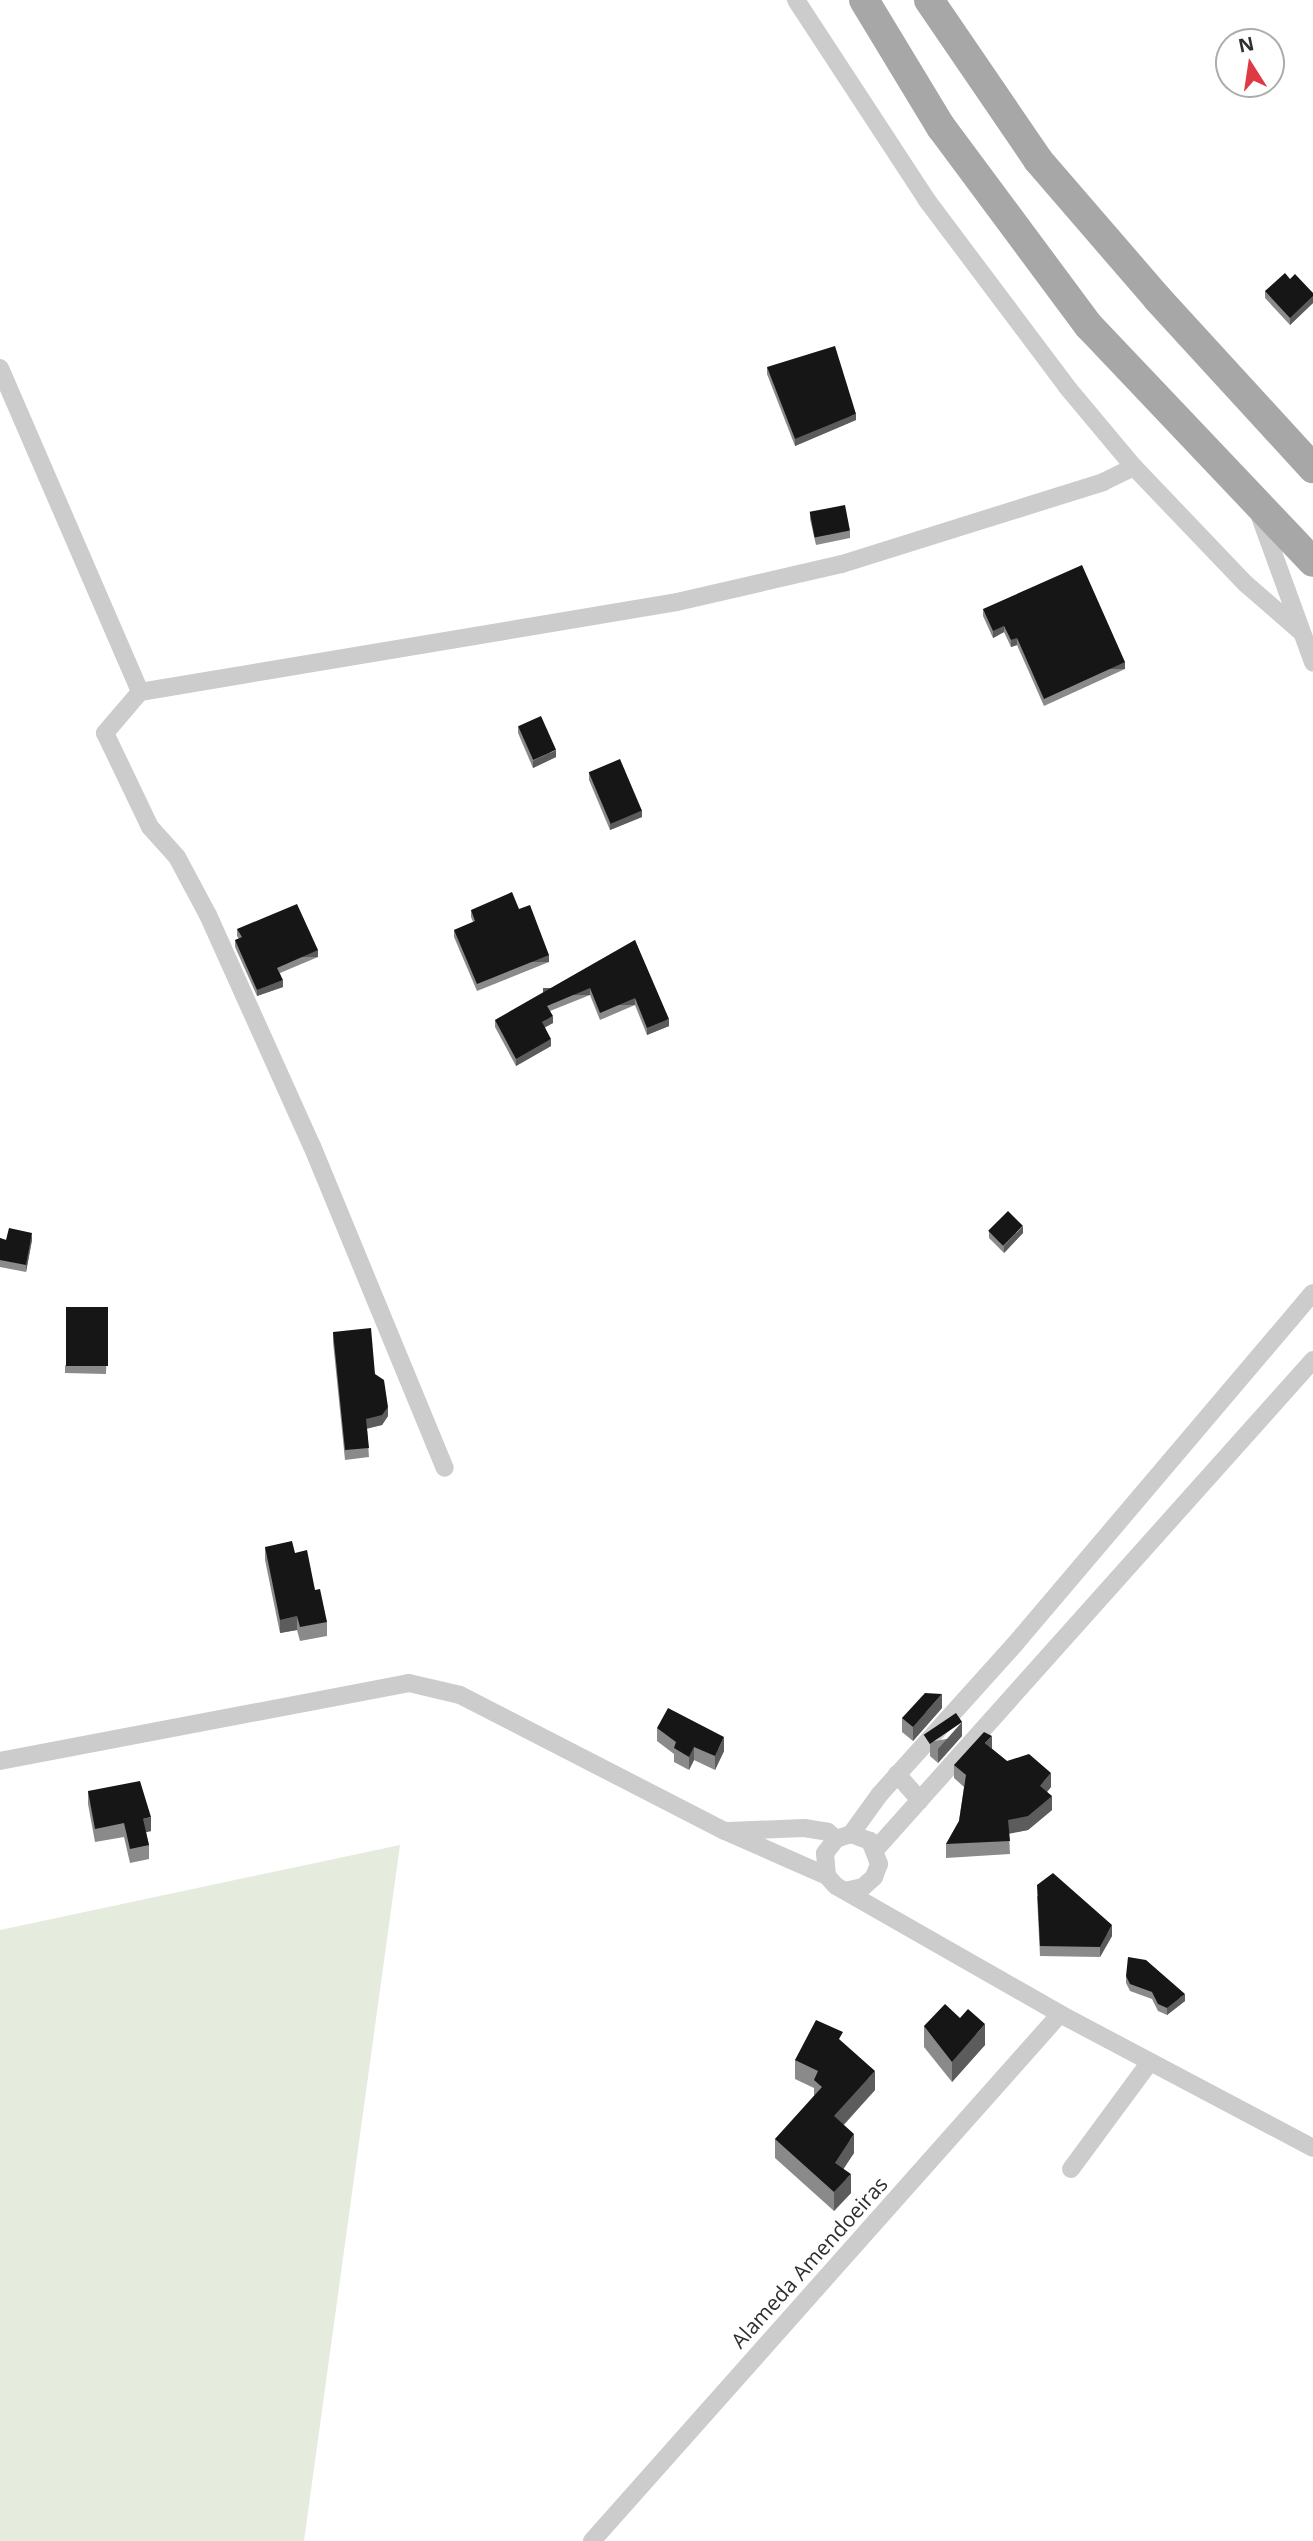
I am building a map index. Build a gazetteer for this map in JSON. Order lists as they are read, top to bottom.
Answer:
{
  "streets": {
    "street": ["Alameda Amendoeiras"]
  },
  "north": "top"
}
